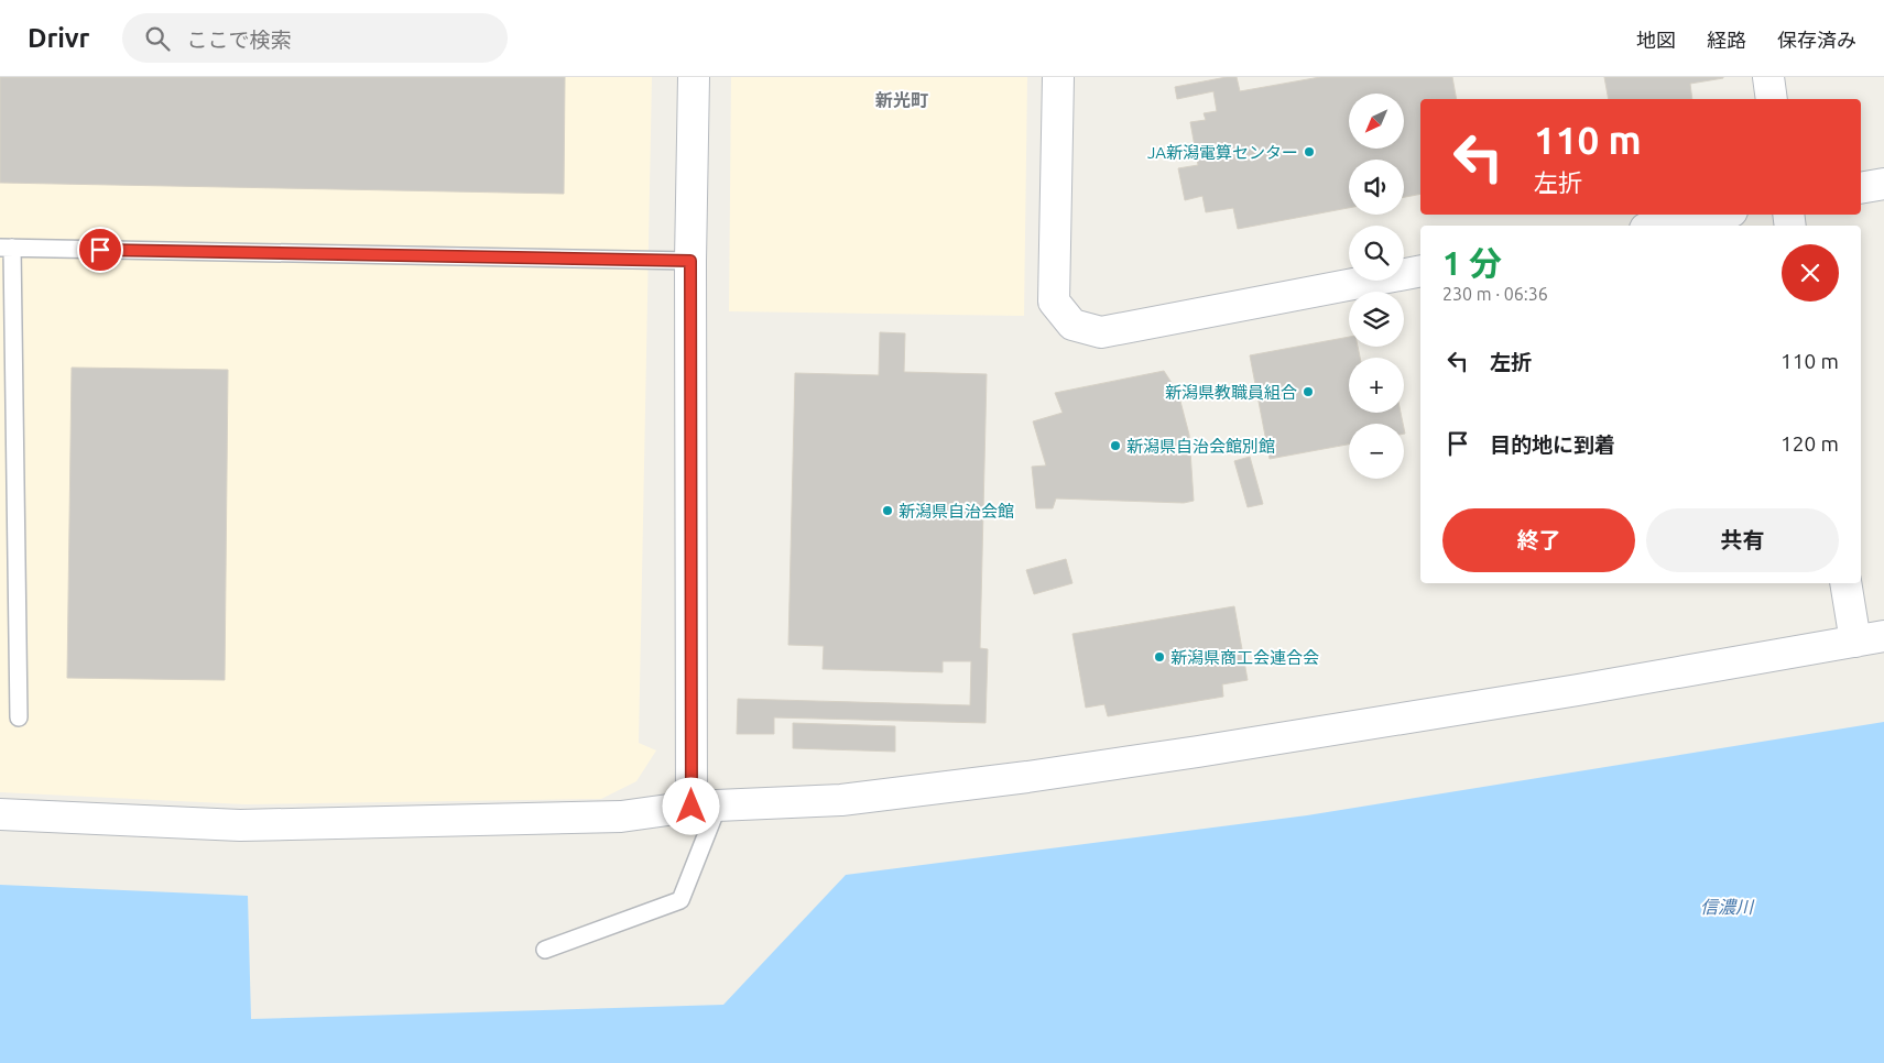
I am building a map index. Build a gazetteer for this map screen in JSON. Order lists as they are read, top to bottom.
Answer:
{
  "districts": ["新光町"],
  "water": ["信濃川"],
  "places": [
    "JA新潟電算センター",
    "新潟県教職員組合",
    "新潟県自治会館別館",
    "新潟県自治会館",
    "新潟県商工会連合会"
  ],
  "north": "bottom left",
  "page": {
    "header": "Drivr",
    "search": "ここで検索",
    "nav": ["地図", "経路", "保存済み"],
    "map_buttons": ["+", "−"],
    "turn": ["110 m", "左折"],
    "heading": ["1 分", "230 m · 06:36"],
    "list": [
      {
        "name": "左折",
        "value": "110 m"
      },
      {
        "name": "目的地に到着",
        "value": "120 m"
      }
    ],
    "buttons": ["終了", "共有"]
  }
}
